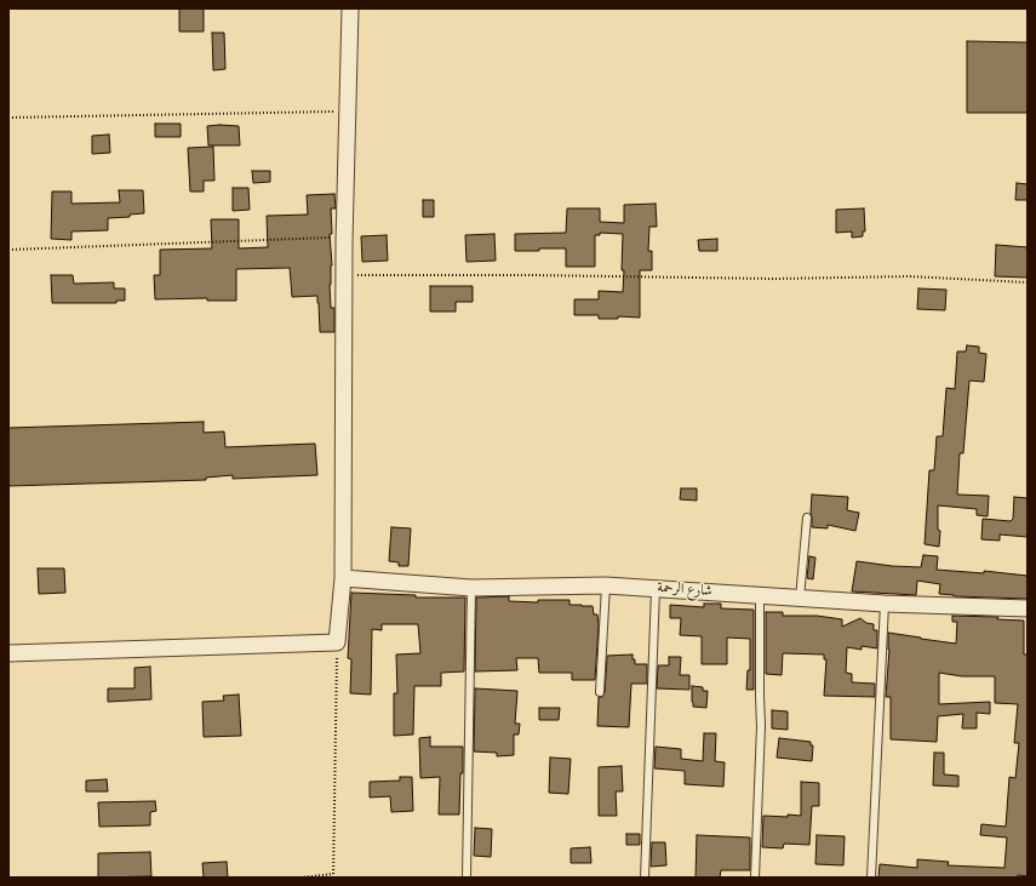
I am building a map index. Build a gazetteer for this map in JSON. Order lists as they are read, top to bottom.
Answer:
{
  "streets": {
    "street": ["شارع الرحمة"]
  }
}
